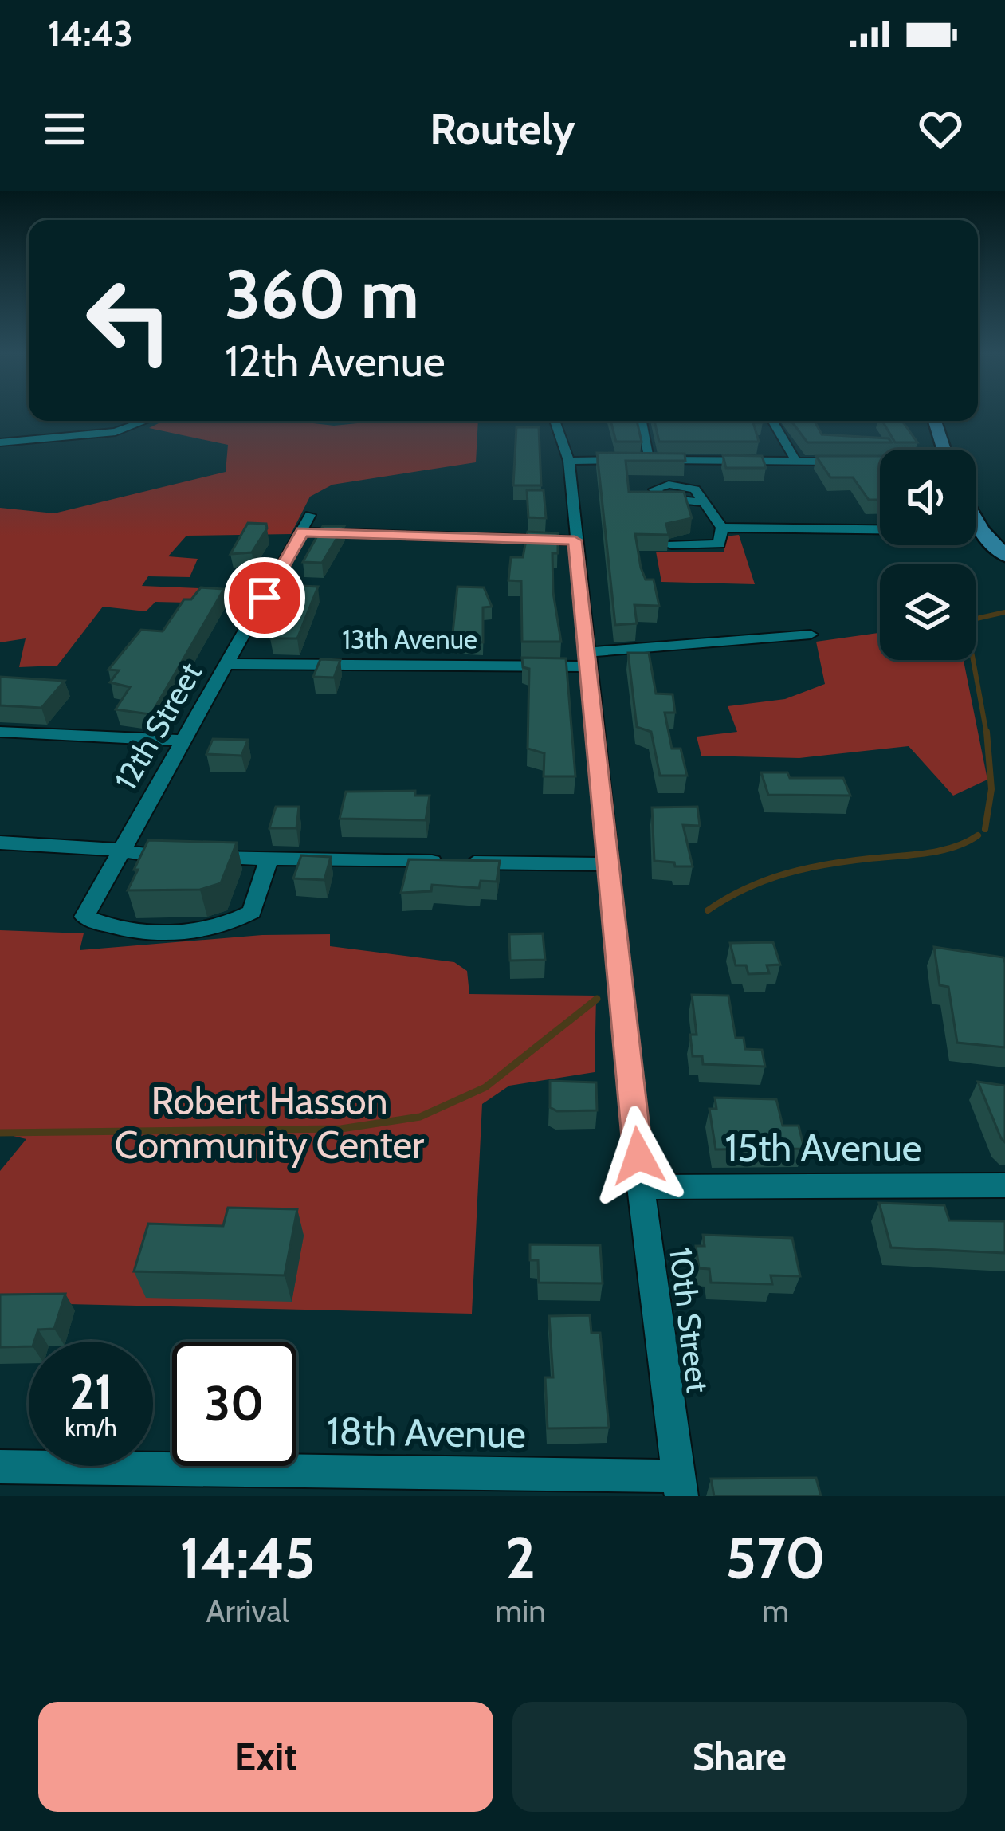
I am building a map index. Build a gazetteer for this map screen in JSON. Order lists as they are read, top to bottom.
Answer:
{
  "streets": {
    "street": [
      "13th Avenue",
      "12th Street",
      "15th Avenue",
      "10th Street",
      "18th Avenue"
    ]
  },
  "crossings": [
    ["13th Avenue", "12th Street"],
    ["13th Avenue", "10th Street"],
    ["15th Avenue", "10th Street"],
    ["10th Street", "18th Avenue"]
  ],
  "parks": ["Robert Hasson Community Center"],
  "page": {
    "status": "14:43",
    "header": "Routely",
    "turn": ["360 m", "12th Avenue"],
    "speed": "21 km/h",
    "limit": "30",
    "eta": [
      "14:45",
      "Arrival",
      "2",
      "min",
      "570",
      "m"
    ],
    "buttons": ["Exit", "Share"]
  }
}
